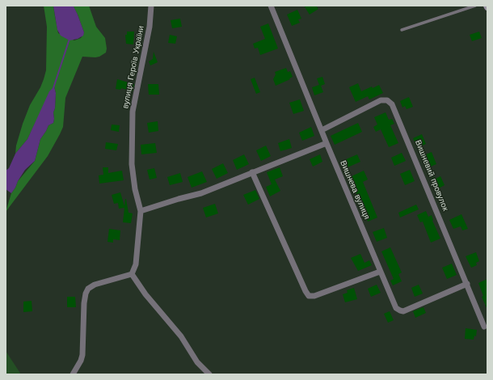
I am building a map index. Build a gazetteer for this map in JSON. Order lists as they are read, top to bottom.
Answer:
{
  "streets": {
    "street": ["вулиця Героїв України", "Вишневий провулок", "Вишнева вулиця"]
  },
  "crossings": [
    ["Вишневий провулок", "Вишнева вулиця"]
  ]
}
